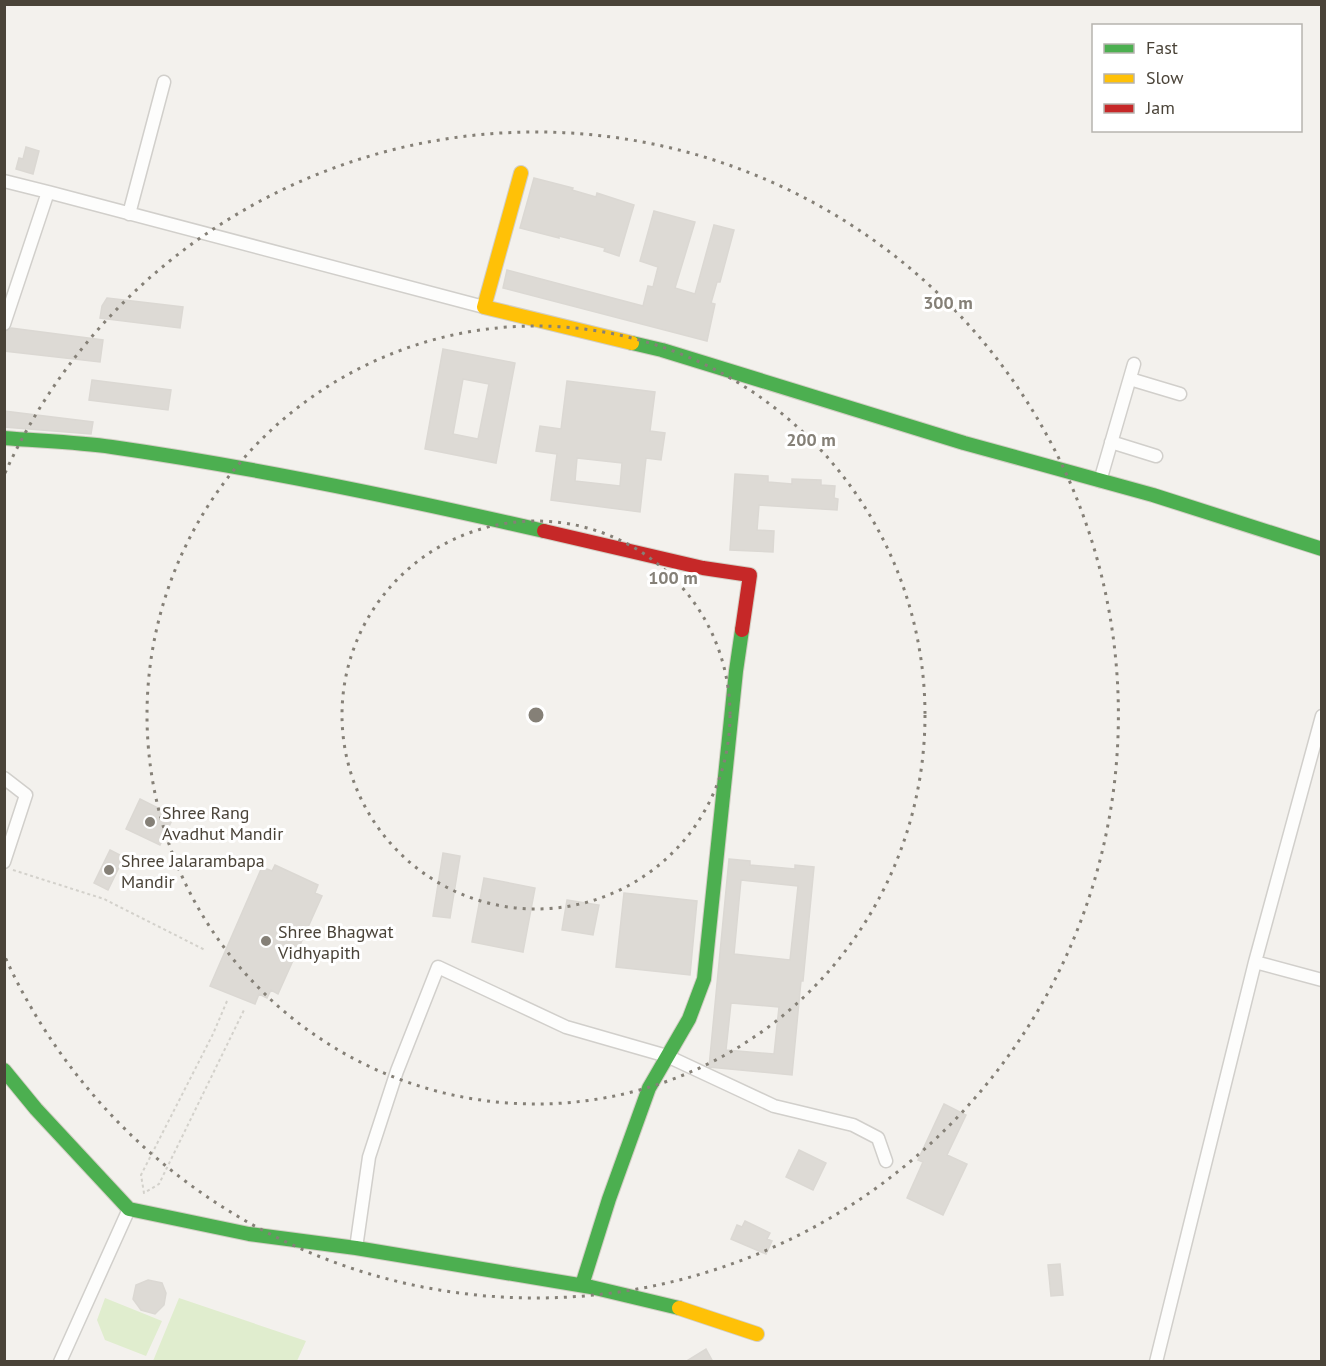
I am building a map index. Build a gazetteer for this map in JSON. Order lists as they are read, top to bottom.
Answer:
{
  "places": ["Shree Rang Avadhut Mandir", "Shree Jalarambapa Mandir", "Shree Bhagwat Vidhyapith"],
  "legend": ["Fast", "Slow", "Jam"],
  "rings": ["300 m", "200 m", "100 m"]
}
